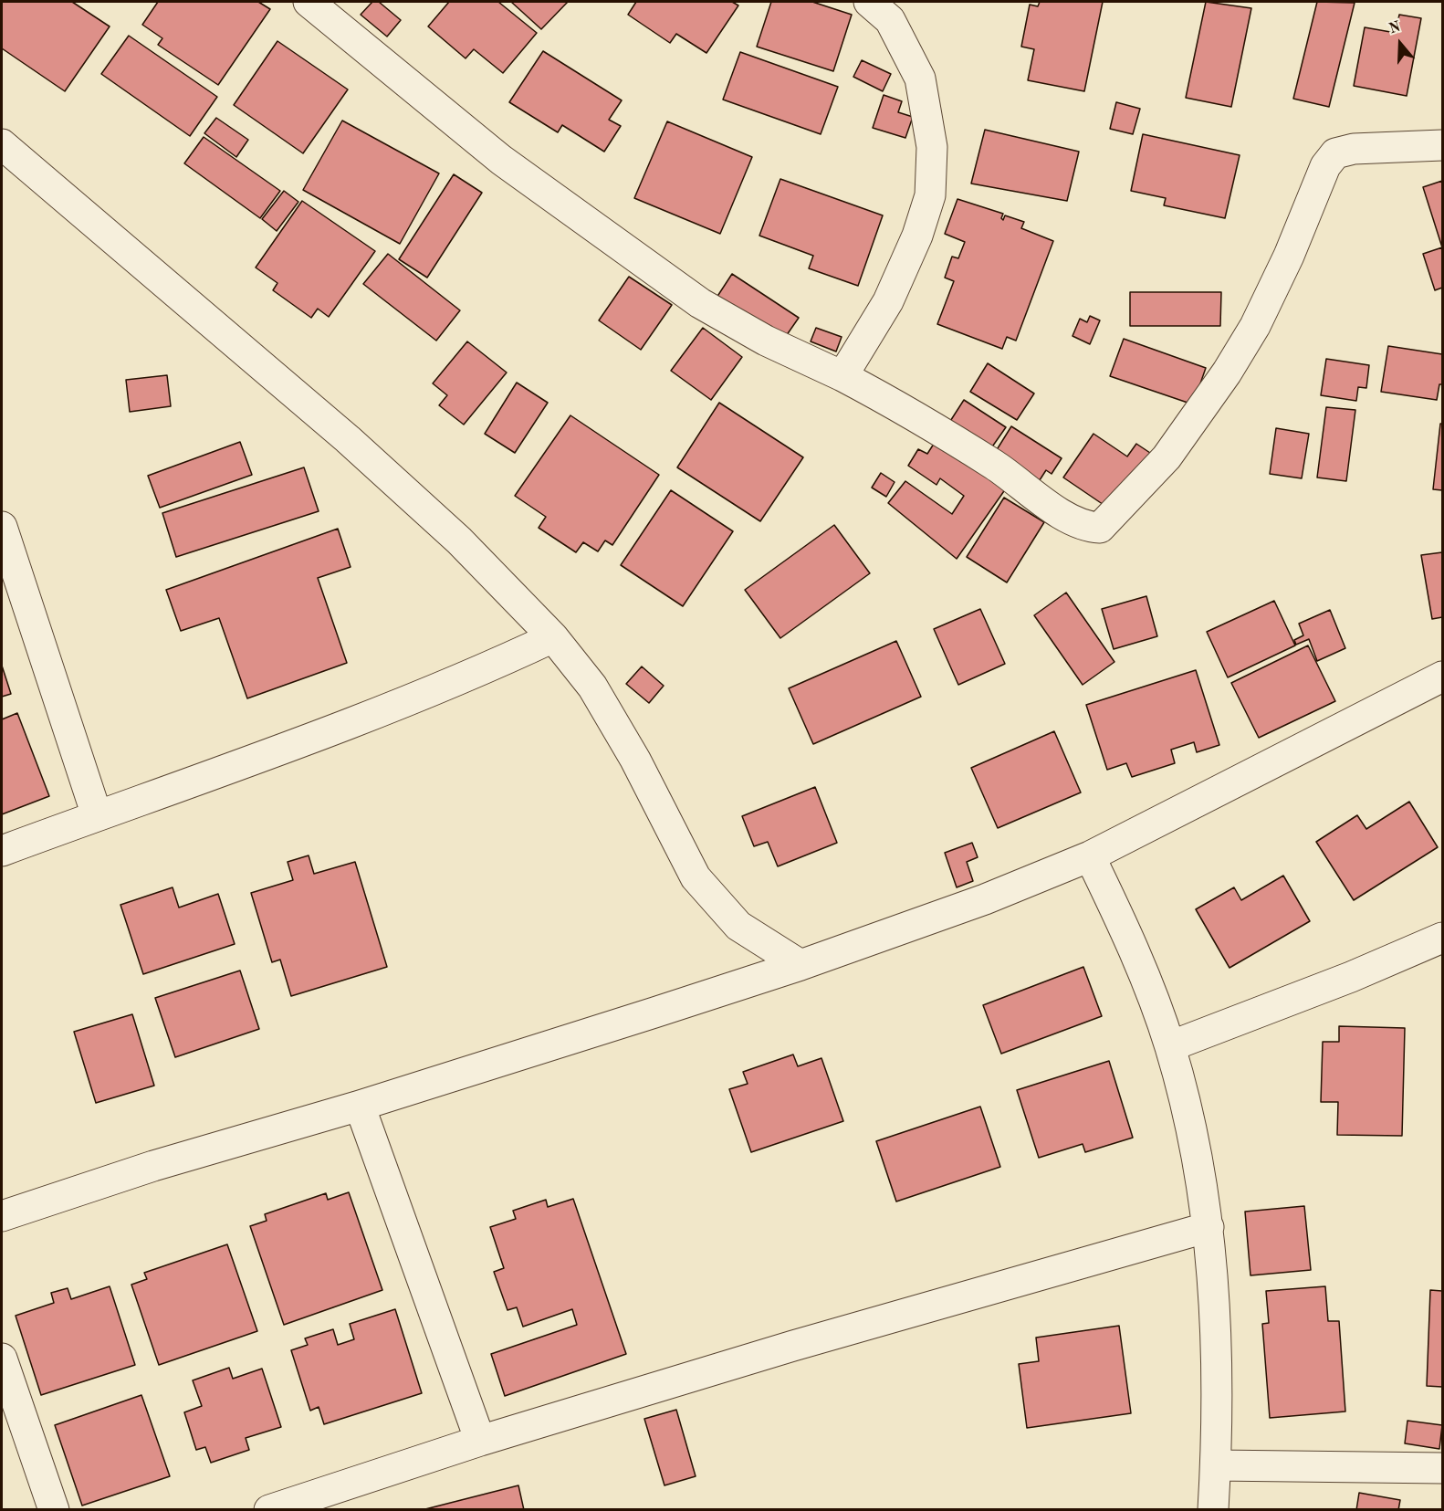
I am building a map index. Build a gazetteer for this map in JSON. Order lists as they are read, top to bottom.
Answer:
{
  "north": "top"
}
